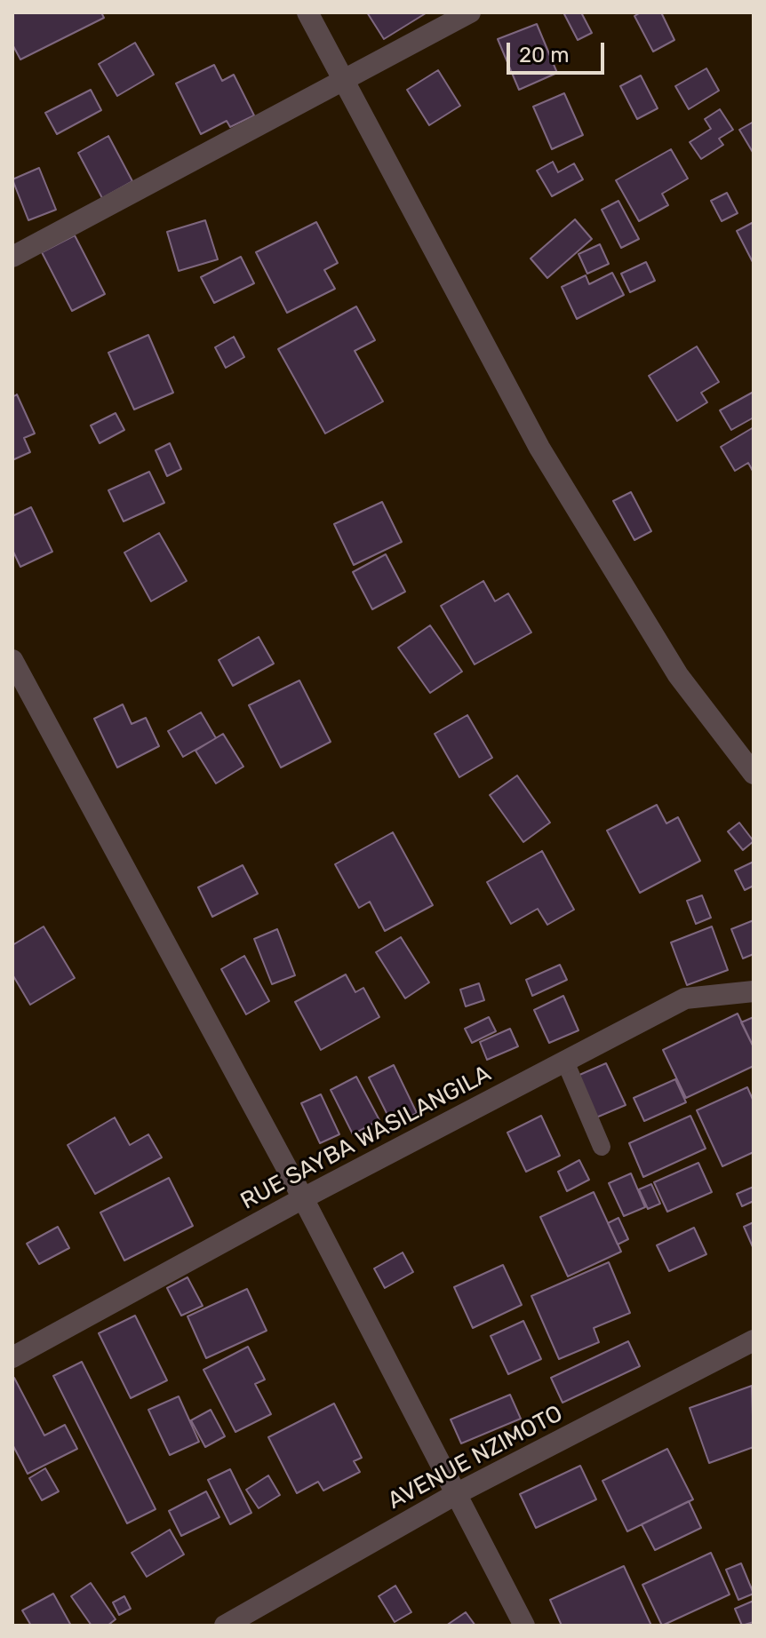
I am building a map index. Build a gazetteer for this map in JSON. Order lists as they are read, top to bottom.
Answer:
{
  "streets": {
    "street": ["RUE SAYBA WASILANGILA", "AVENUE NZIMOTO"]
  },
  "scale_bar": "20 m"
}
